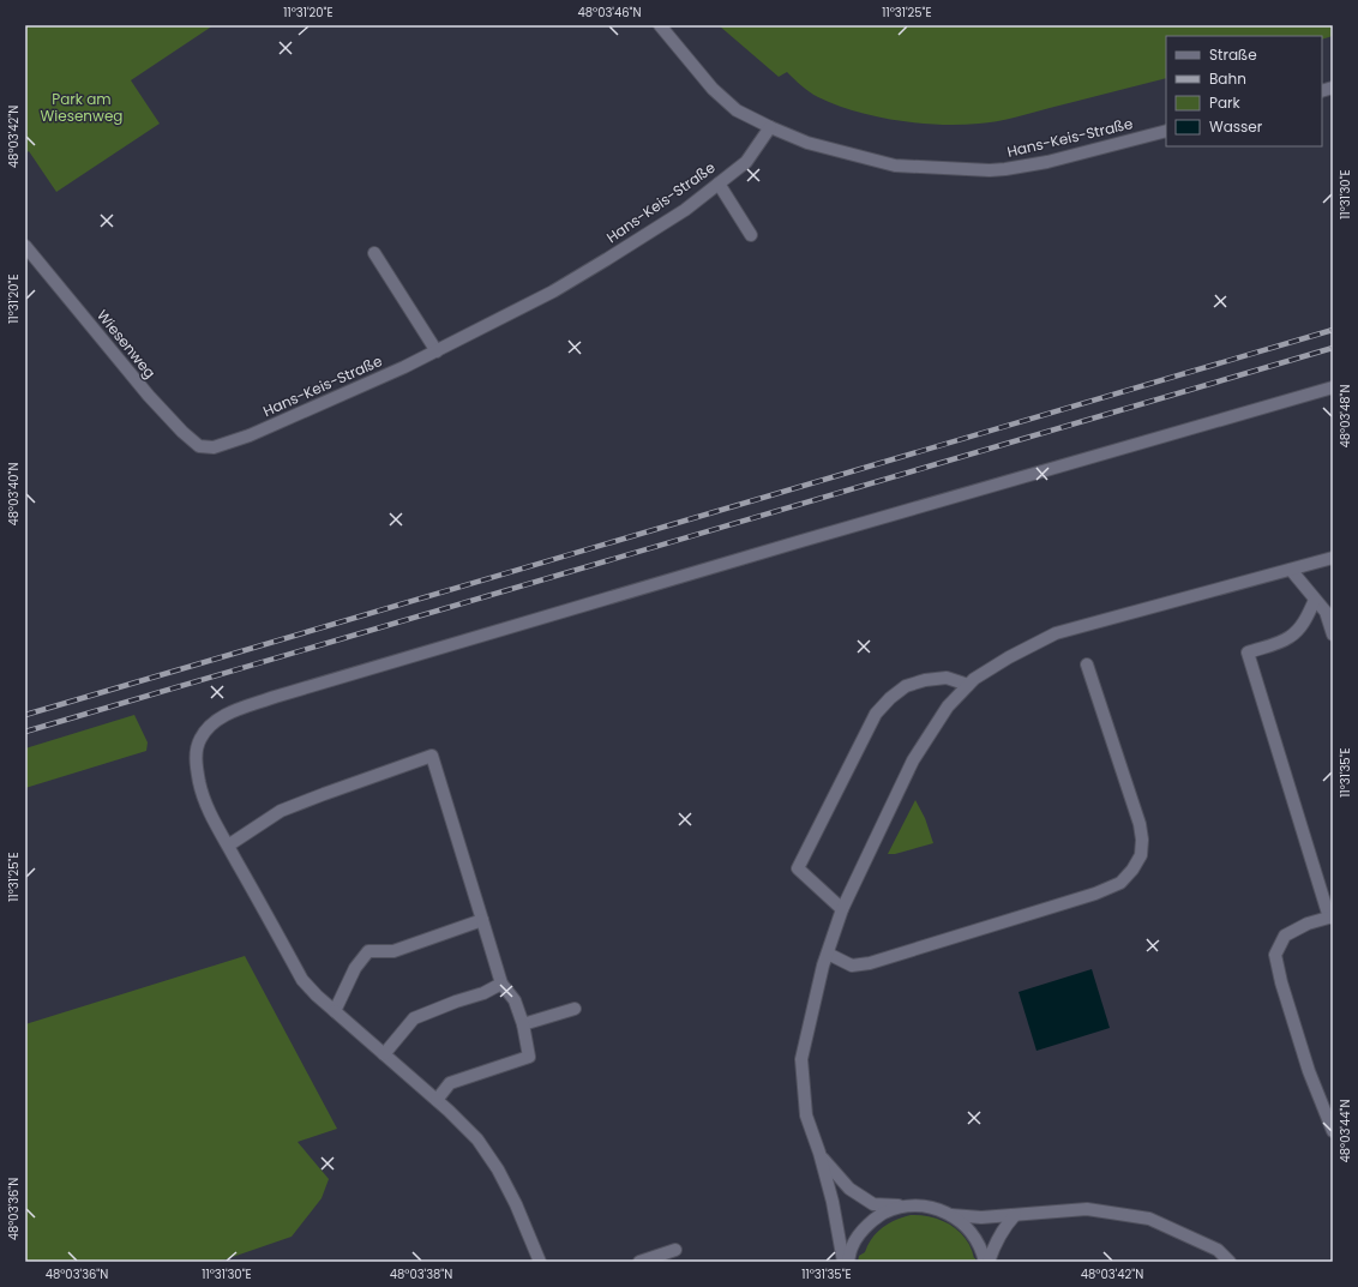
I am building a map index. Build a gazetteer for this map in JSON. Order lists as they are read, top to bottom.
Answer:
{
  "streets": {
    "street": ["Hans-Keis-Straße", "Wiesenweg"]
  },
  "crossings": [
    ["Hans-Keis-Straße", "Wiesenweg"]
  ],
  "parks": ["Park am Wiesenweg"],
  "legend": [
    "Straße",
    "Bahn",
    "Park",
    "Wasser"
  ],
  "coordinates": [
    "11°31'20\"E",
    "48°03'46\"N",
    "11°31'25\"E",
    "48°03'42\"N",
    "11°31'30\"E",
    "48°03'48\"N",
    "48°03'40\"N",
    "11°31'35\"E",
    "48°03'44\"N",
    "48°03'36\"N",
    "48°03'38\"N"
  ]
}
